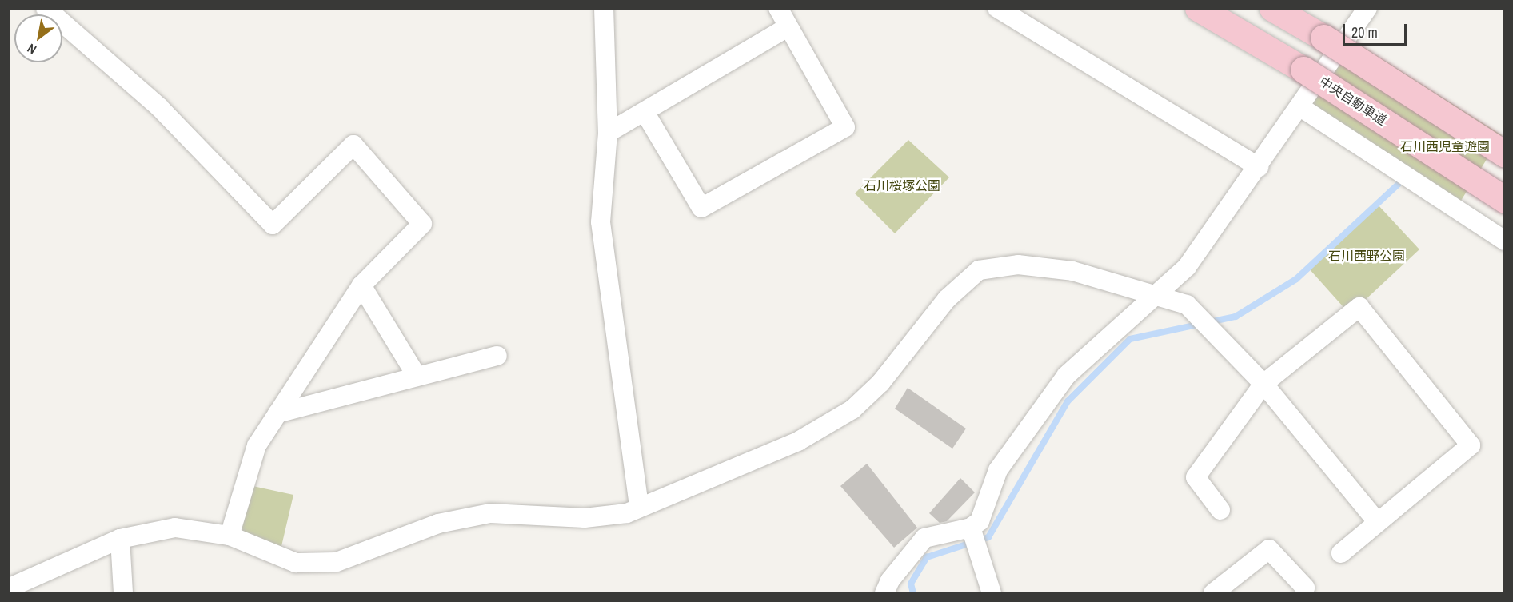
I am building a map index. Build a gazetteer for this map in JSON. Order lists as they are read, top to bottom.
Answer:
{
  "streets": {
    "highway": ["中央自動車道"]
  },
  "parks": ["石川西児童遊園", "石川桜塚公園", "石川西野公園"],
  "scale_bar": "20 m",
  "north": "bottom left"
}
